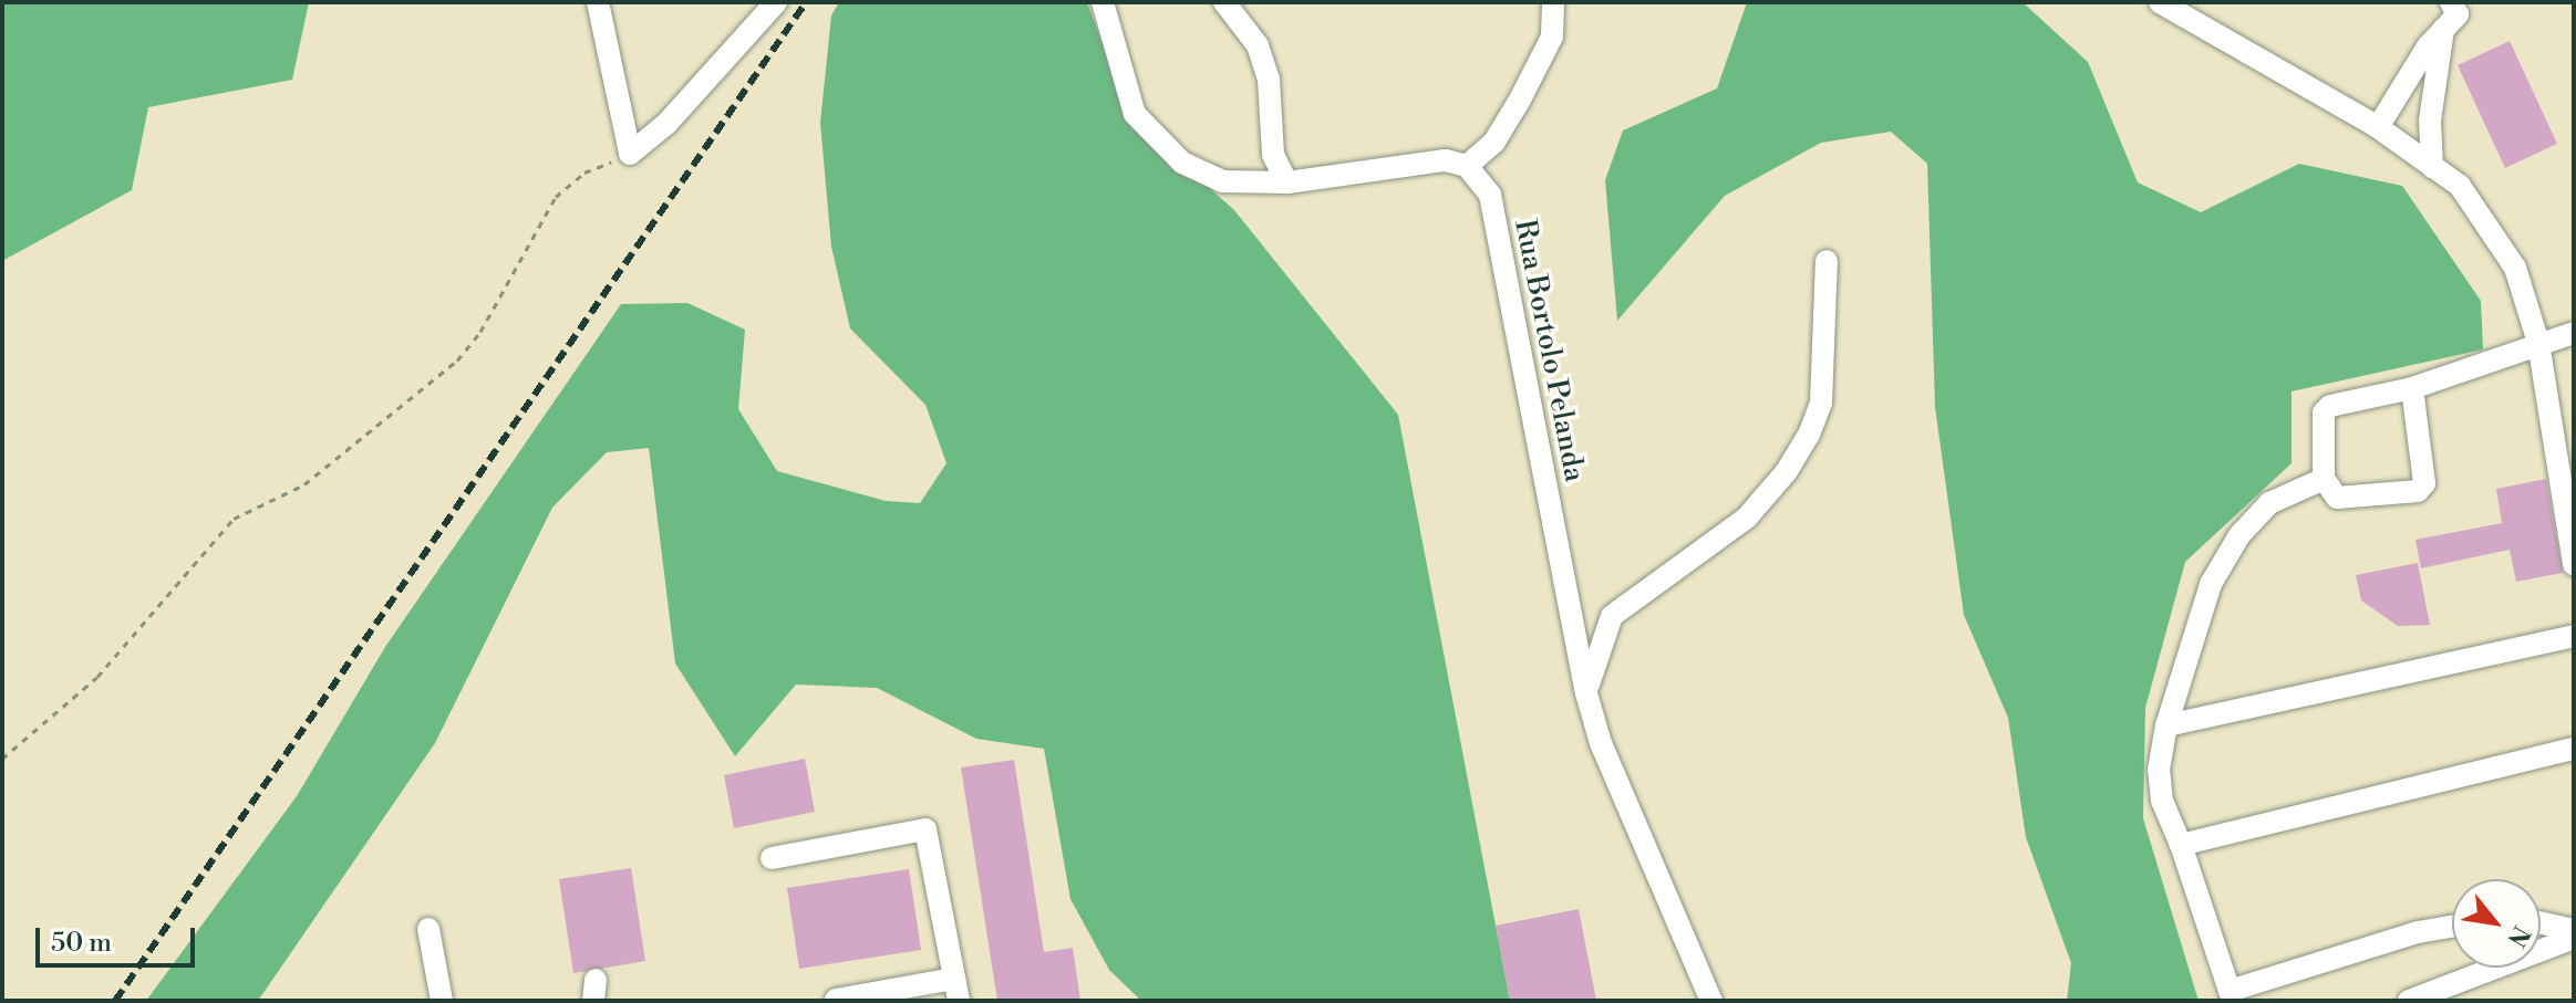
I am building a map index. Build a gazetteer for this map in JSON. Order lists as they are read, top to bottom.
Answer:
{
  "streets": {
    "street": ["Rua Bortolo Pelanda"]
  },
  "scale_bar": "50 m",
  "north": "bottom right"
}
